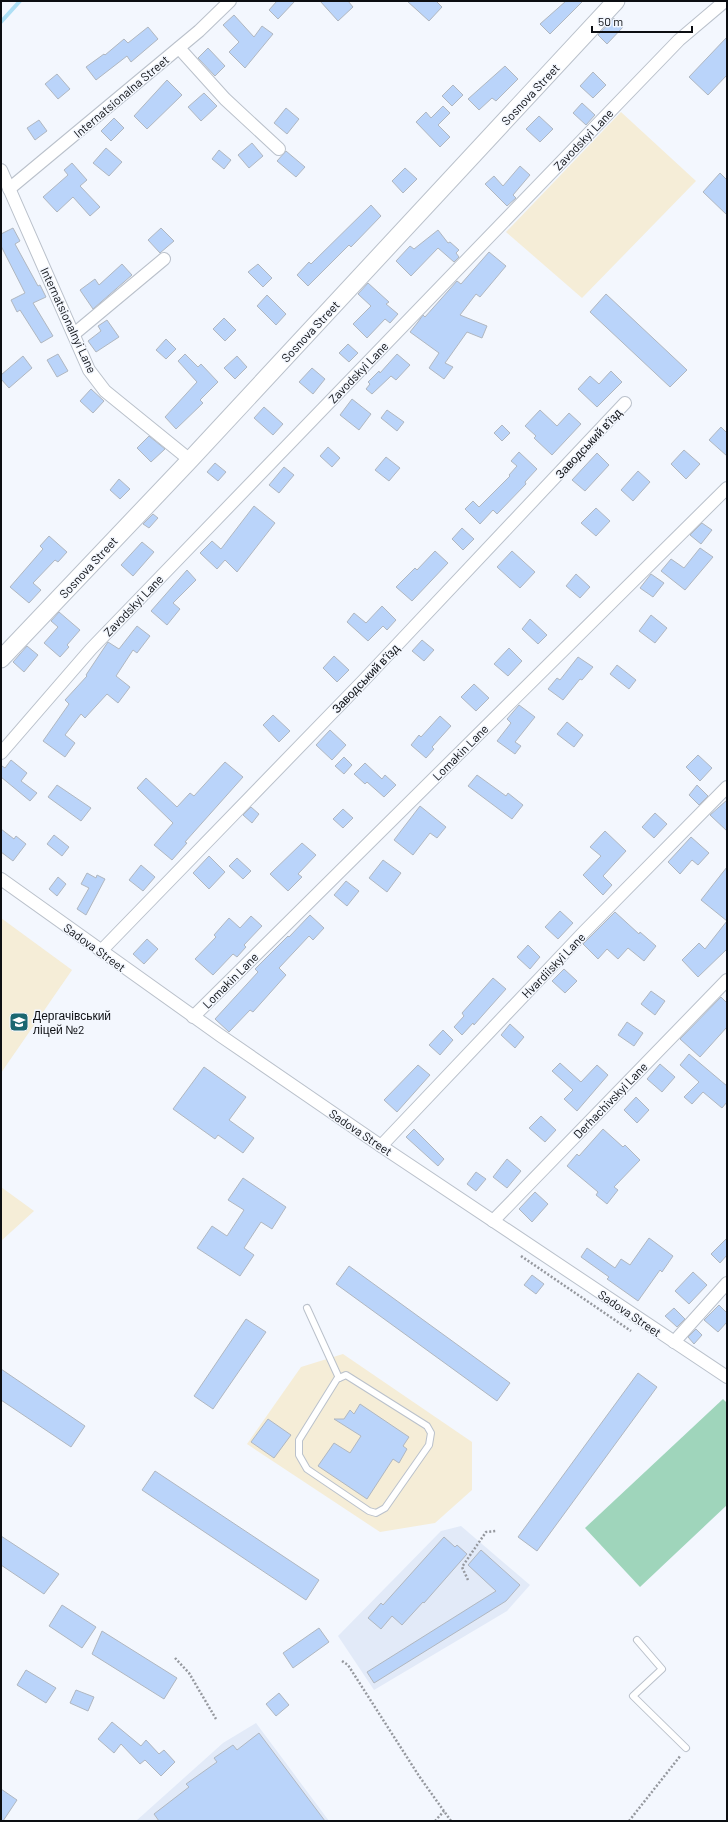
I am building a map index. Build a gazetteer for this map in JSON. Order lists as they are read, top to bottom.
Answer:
{
  "streets": {
    "street": [
      "Sosnova Street",
      "Internatsionalna Street",
      "Zavodskyi Lane",
      "Internatsionalnyi Lane",
      "Заводський в’їзд",
      "Lomakin Lane",
      "Sadova Street",
      "Hvardiiskyi Lane",
      "Derhachivskyi Lane"
    ]
  },
  "crossings": [
    ["Sosnova Street", "Internatsionalnyi Lane"],
    ["Internatsionalna Street", "Internatsionalnyi Lane"],
    ["Заводський в’їзд", "Sadova Street"],
    ["Lomakin Lane", "Sadova Street"],
    ["Sadova Street", "Hvardiiskyi Lane"],
    ["Sadova Street", "Derhachivskyi Lane"]
  ],
  "places": {
    "school or university": ["Дергачівський ліцей №2"]
  },
  "scale_bar": "50 m"
}
